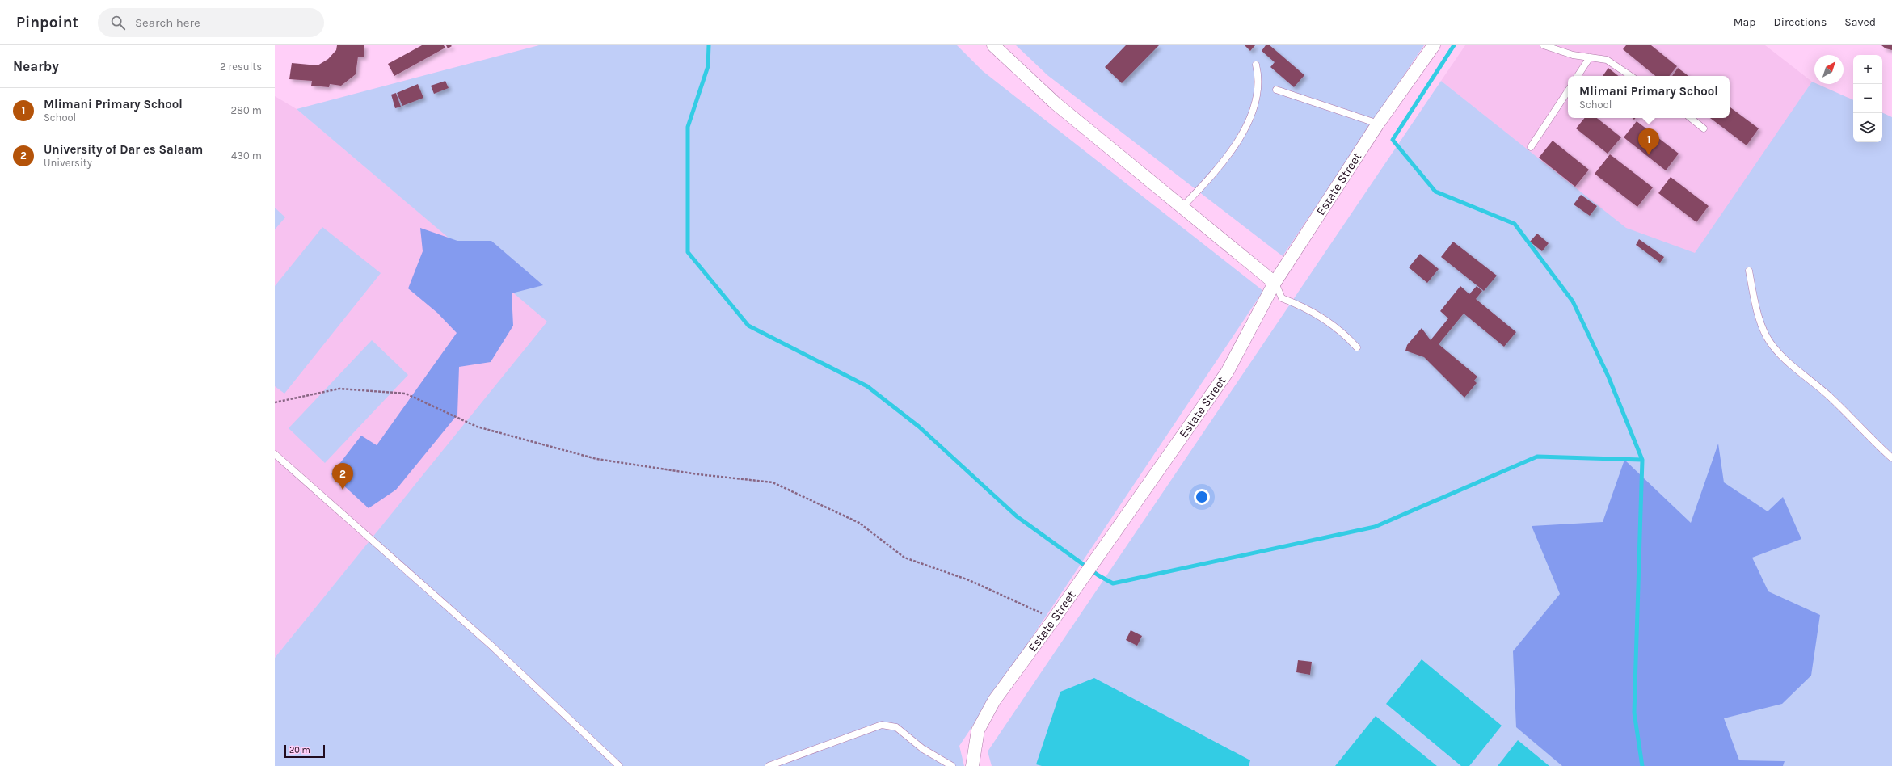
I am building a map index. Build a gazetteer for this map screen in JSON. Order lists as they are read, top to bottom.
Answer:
{
  "streets": {
    "street": ["Estate Street"]
  },
  "scale_bar": "20 m",
  "north": "top right",
  "page": {
    "header": "Pinpoint",
    "search": "Search here",
    "nav": ["Map", "Directions", "Saved"],
    "heading": ["Nearby", "2 results"],
    "map_buttons": ["+", "−"],
    "popup": ["Mlimani Primary School", "School"],
    "list": [
      {
        "mark": "1",
        "name": "Mlimani Primary School",
        "note": "School",
        "value": "280 m"
      },
      {
        "mark": "2",
        "name": "University of Dar es Salaam",
        "note": "University",
        "value": "430 m"
      }
    ],
    "pins": ["1", "2"],
    "scale": "20 m"
  }
}
